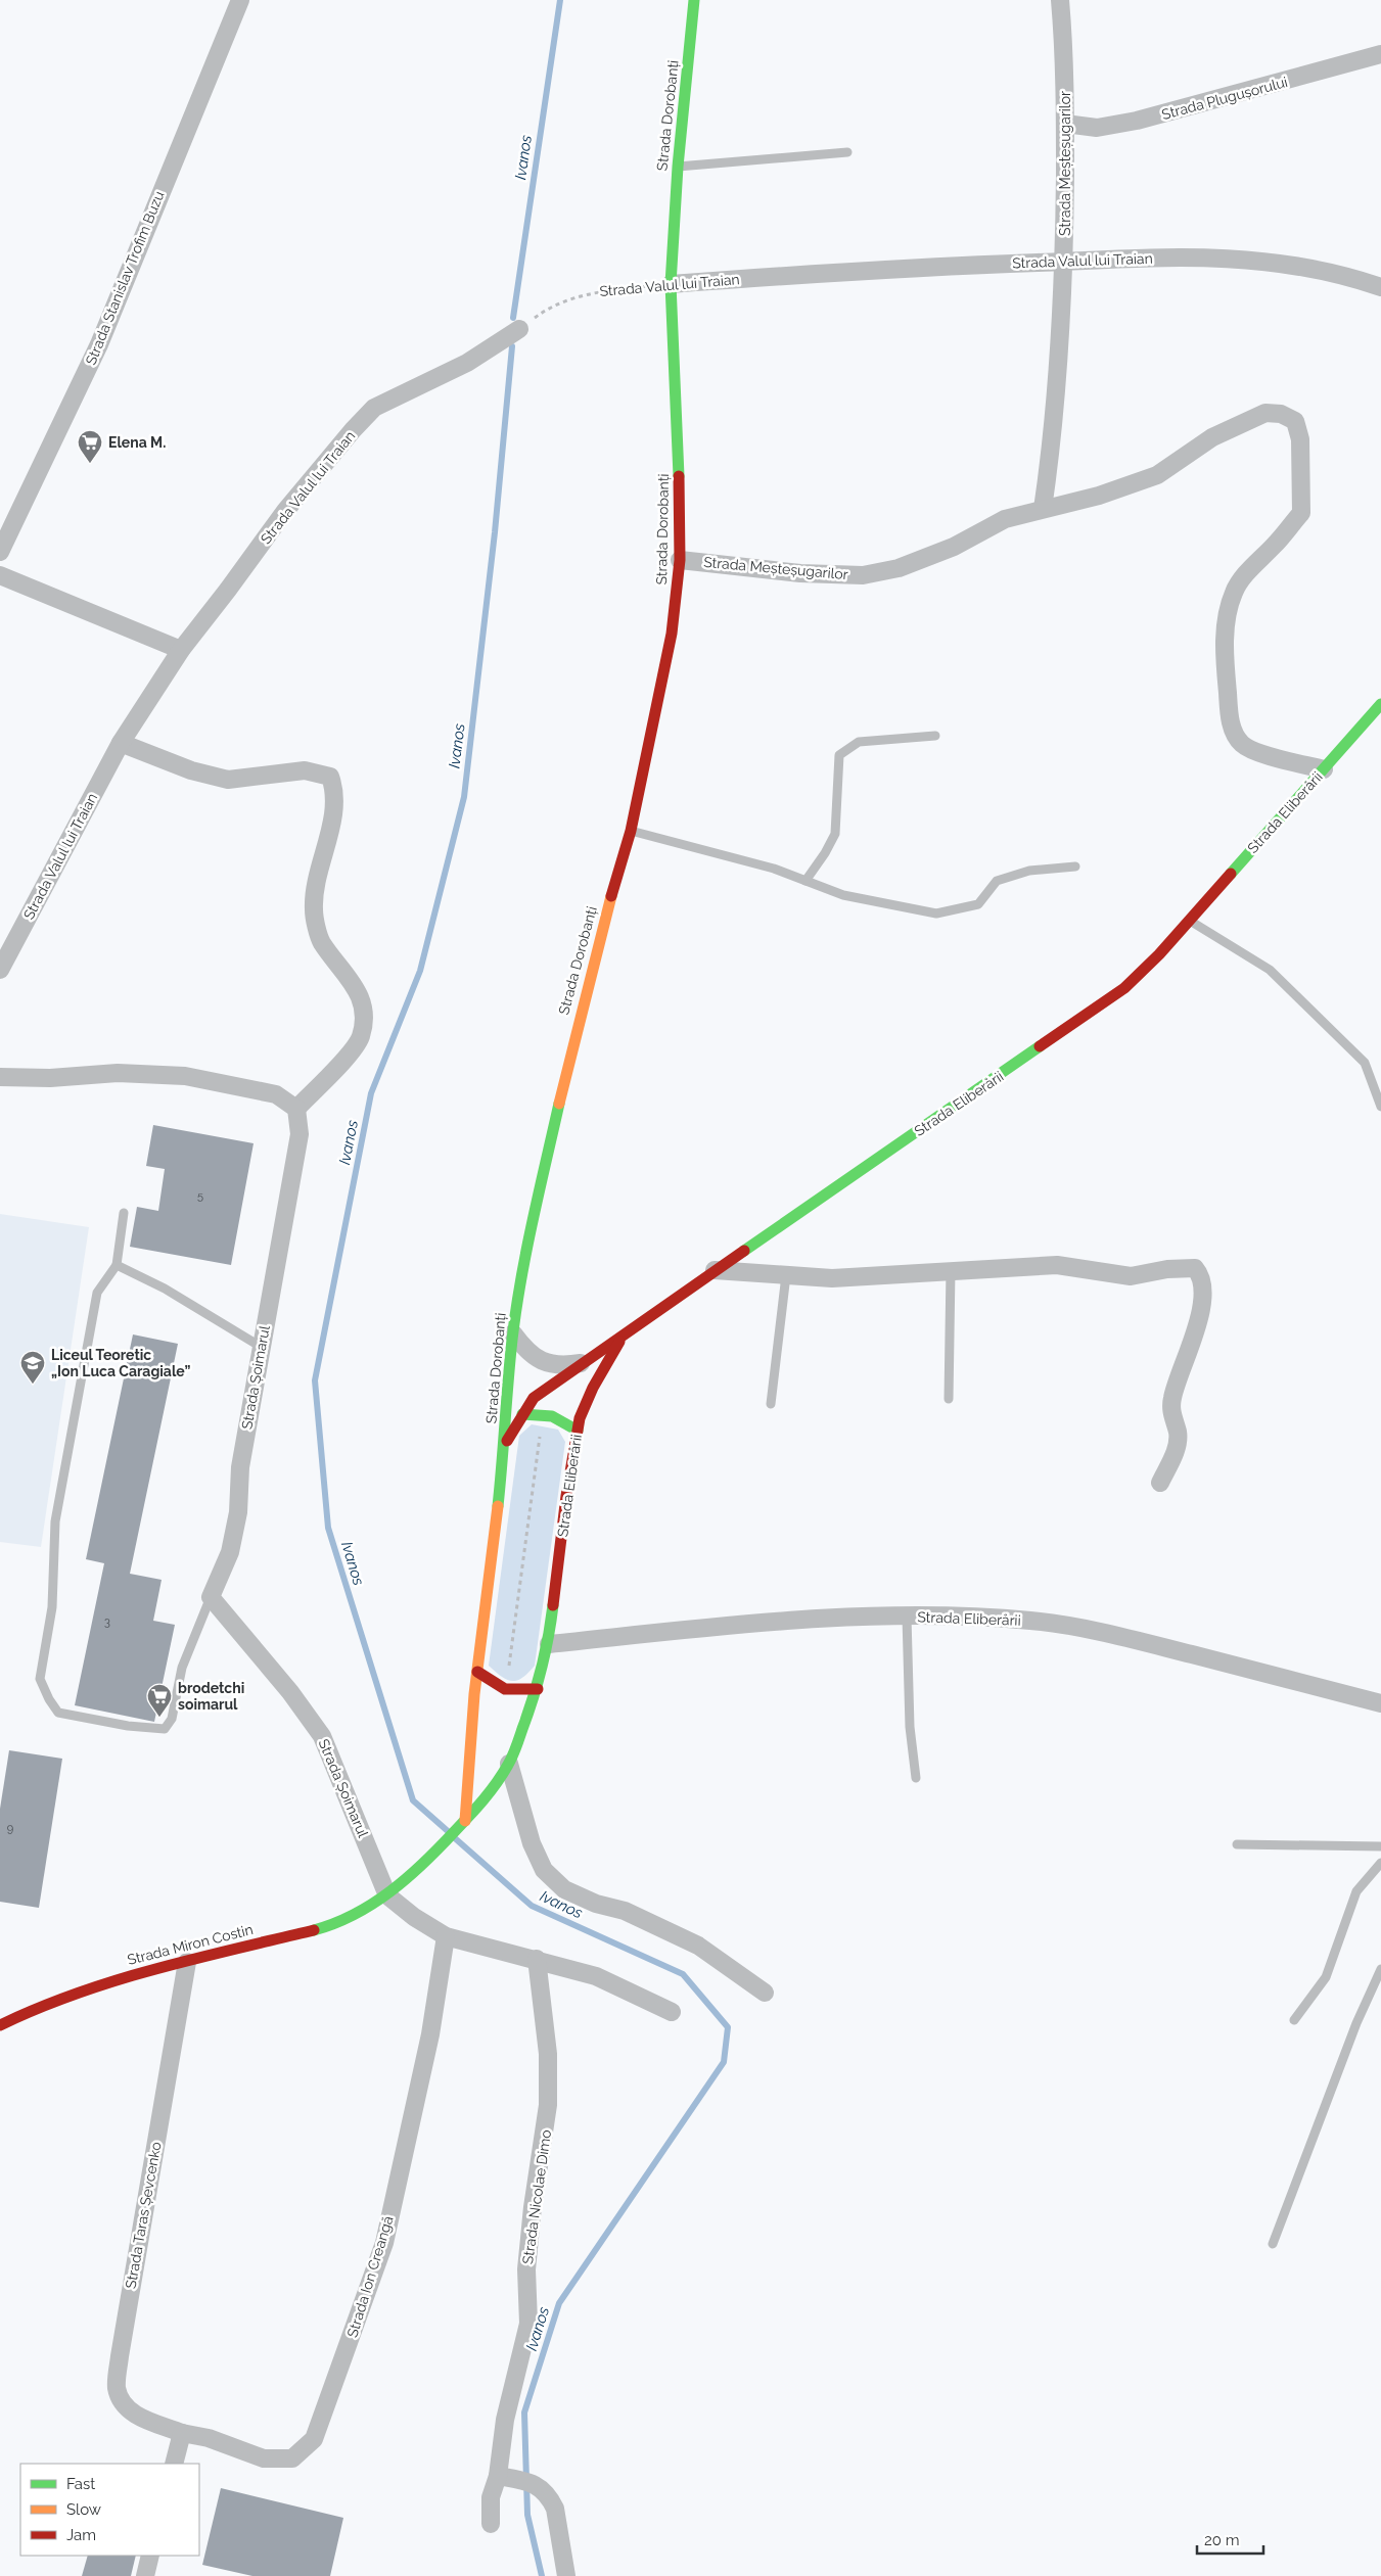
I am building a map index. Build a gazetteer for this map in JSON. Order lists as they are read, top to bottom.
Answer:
{
  "streets": {
    "street": [
      "Strada Plugușorului",
      "Strada Dorobanți",
      "Strada Meșteșugarilor",
      "Strada Valul lui Traian",
      "Strada Stanislav Trofim Buzu",
      "Strada Eliberării",
      "Strada Șoimarul",
      "Strada Miron Costin",
      "Strada Nicolae Dimo",
      "Strada Taras Șevcenko",
      "Strada Ion Creangă"
    ]
  },
  "crossings": [
    ["Strada Plugușorului", "Strada Meșteșugarilor"],
    ["Strada Dorobanți", "Strada Meșteșugarilor"],
    ["Strada Dorobanți", "Strada Valul lui Traian"],
    ["Strada Dorobanți", "Strada Eliberării"],
    ["Strada Meșteșugarilor", "Strada Valul lui Traian"],
    ["Strada Meșteșugarilor", "Strada Eliberării"],
    ["Strada Șoimarul", "Strada Miron Costin"],
    ["Strada Miron Costin", "Strada Taras Șevcenko"],
    ["Strada Taras Șevcenko", "Strada Ion Creangă"]
  ],
  "water": ["Ivanos"],
  "places": {
    "supermarket": ["Elena M.", "brodetchi soimarul"],
    "school or university": ["Liceul Teoretic „Ion Luca Caragiale”"]
  },
  "house_numbers": ["5", "3", "9"],
  "legend": ["Fast", "Slow", "Jam"],
  "scale_bar": "20 m"
}
